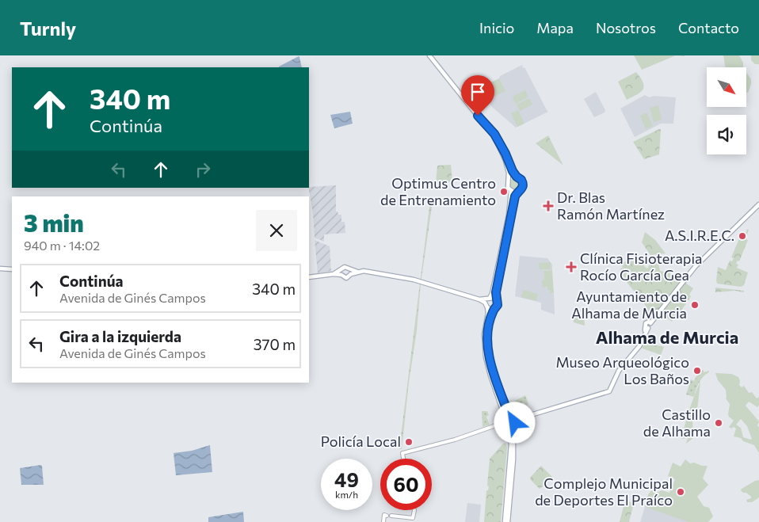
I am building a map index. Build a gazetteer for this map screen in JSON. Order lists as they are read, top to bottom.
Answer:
{
  "districts": ["Alhama de Murcia"],
  "places": {
    "other": [
      "Optimus Centro de Entrenamiento",
      "A.S.I.R.E.C.",
      "Ayuntamiento de Alhama de Murcia",
      "Museo Arqueológico Los Baños",
      "Castillo de Alhama",
      "Policía Local",
      "Complejo Municipal de Deportes El Praíco"
    ],
    "health": ["Dr. Blas Ramón Martínez", "Clínica Fisioterapia Rocío García Gea"]
  },
  "north": "bottom right",
  "page": {
    "header": "Turnly",
    "nav": [
      "Inicio",
      "Mapa",
      "Nosotros",
      "Contacto"
    ],
    "turn": ["340 m", "Continúa"],
    "heading": ["3 min", "940 m · 14:02"],
    "list": [
      {
        "name": "Continúa",
        "note": "Avenida de Ginés Campos",
        "value": "340 m"
      },
      {
        "name": "Gira a la izquierda",
        "note": "Avenida de Ginés Campos",
        "value": "370 m"
      }
    ],
    "speed": "49 km/h",
    "limit": "60"
  }
}
